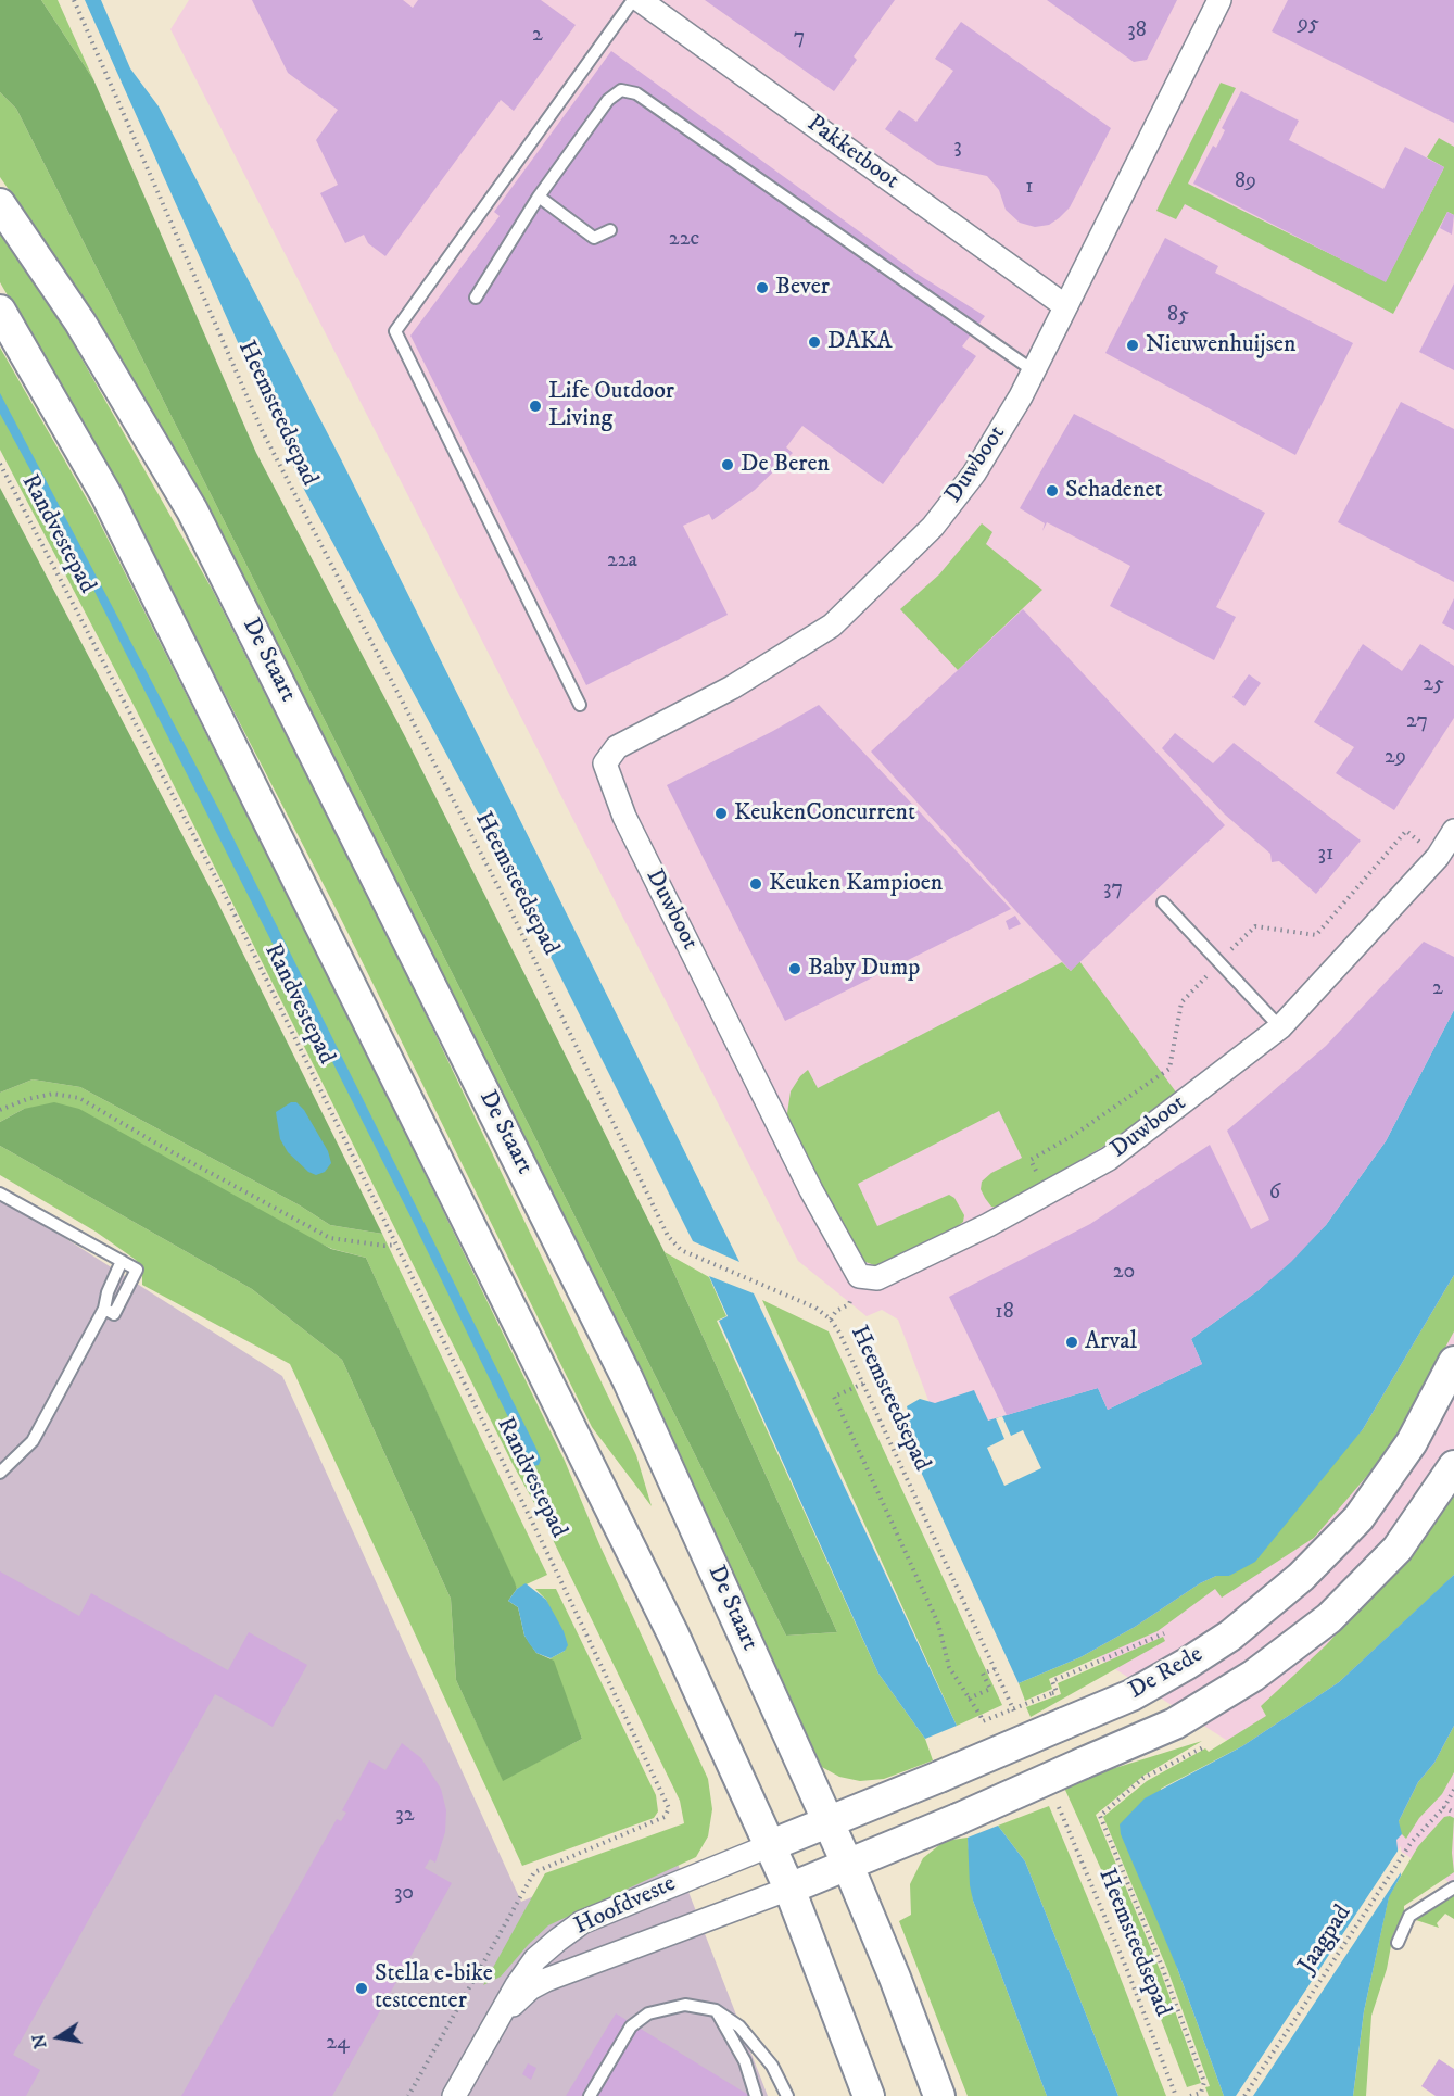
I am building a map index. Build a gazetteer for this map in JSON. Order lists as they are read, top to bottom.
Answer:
{
  "streets": {
    "main road": ["De Staart", "De Rede"],
    "street": ["Pakketboot", "Duwboot", "Hoofdveste"],
    "path": ["Heemsteedsepad", "Randvestepad", "Jaagpad"]
  },
  "crossings": [
    ["Pakketboot", "Duwboot"],
    ["De Staart", "De Rede"],
    ["De Rede", "Hoofdveste"]
  ],
  "places": [
    "Bever",
    "DAKA",
    "Nieuwenhuijsen",
    "Life Outdoor Living",
    "De Beren",
    "Schadenet",
    "KeukenConcurrent",
    "Keuken Kampioen",
    "Baby Dump",
    "Arval",
    "Stella e-bike testcenter"
  ],
  "house_numbers": [
    "95",
    "38",
    "2",
    "7",
    "3",
    "89",
    "1",
    "22c",
    "85",
    "22a",
    "25",
    "27",
    "29",
    "31",
    "37",
    "2",
    "6",
    "20",
    "18",
    "32",
    "30",
    "24"
  ],
  "north": "left"
}
